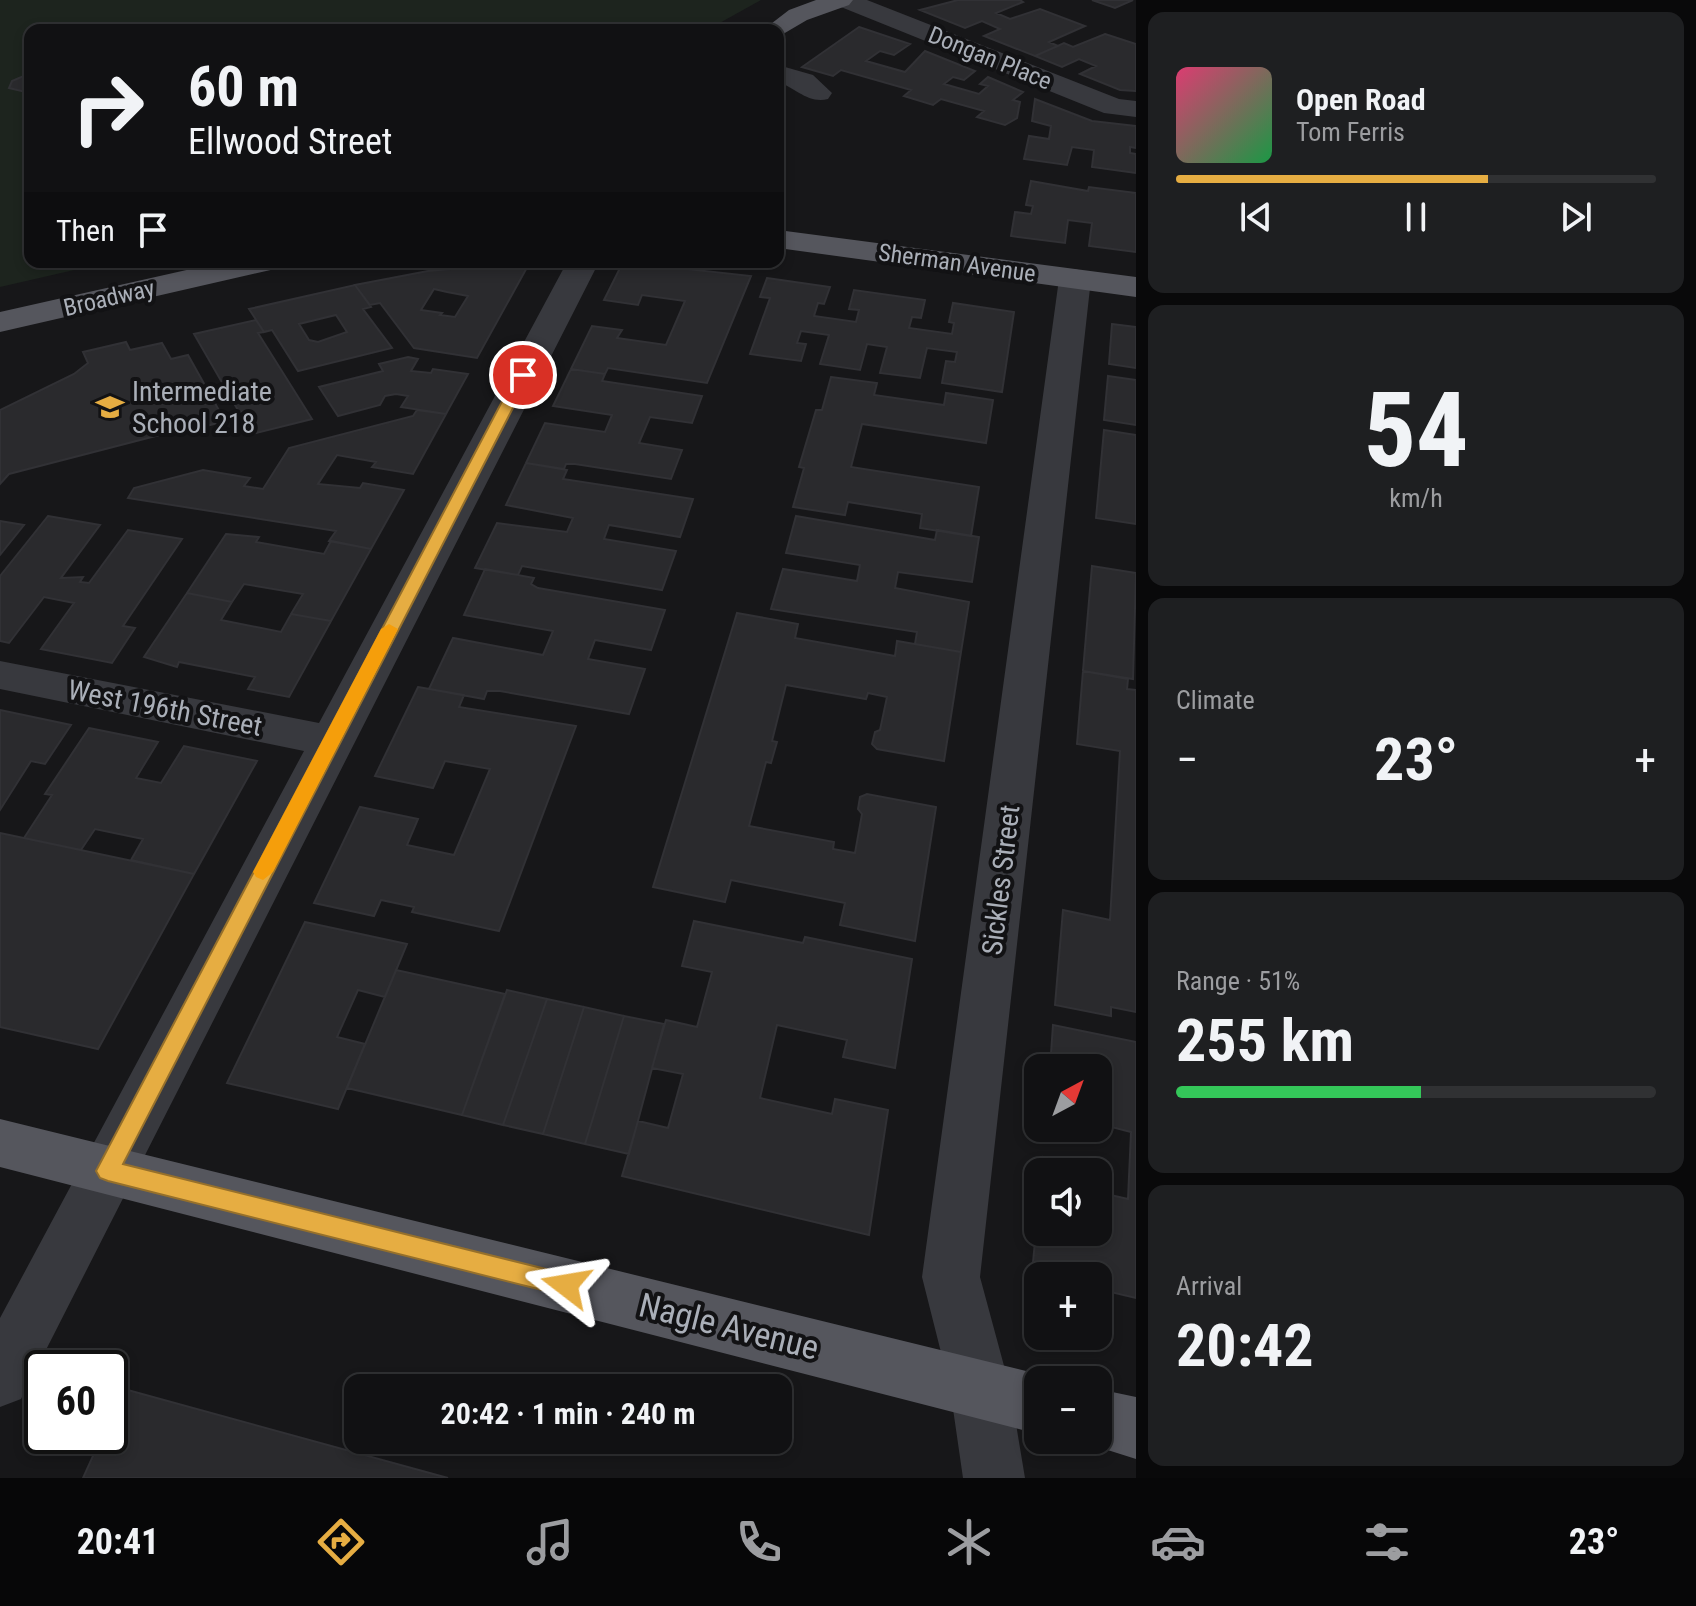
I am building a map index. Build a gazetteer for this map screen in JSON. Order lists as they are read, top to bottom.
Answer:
{
  "streets": {
    "main road": ["Sherman Avenue", "Broadway", "Nagle Avenue"],
    "street": ["Dongan Place", "West 196th Street", "Sickles Street"]
  },
  "crossings": [
    ["Sherman Avenue", "Sickles Street"],
    ["Sickles Street", "Nagle Avenue"]
  ],
  "places": {
    "school or university": ["Intermediate School 218"]
  },
  "north": "top right",
  "page": {
    "turn": ["60 m", "Ellwood Street"],
    "song": ["Open Road", "Tom Ferris"],
    "then": "Then",
    "tile": [
      ["54", "km/h"],
      "Climate",
      ["Range · 51%", "255 km"],
      ["Arrival", "20:42"]
    ],
    "heat": ["−", "23°", "+"],
    "map_buttons": ["+", "−"],
    "limit": "60",
    "trip": "20:42 · 1 min · 240 m",
    "tabs": ["20:41", "23°"]
  }
}
